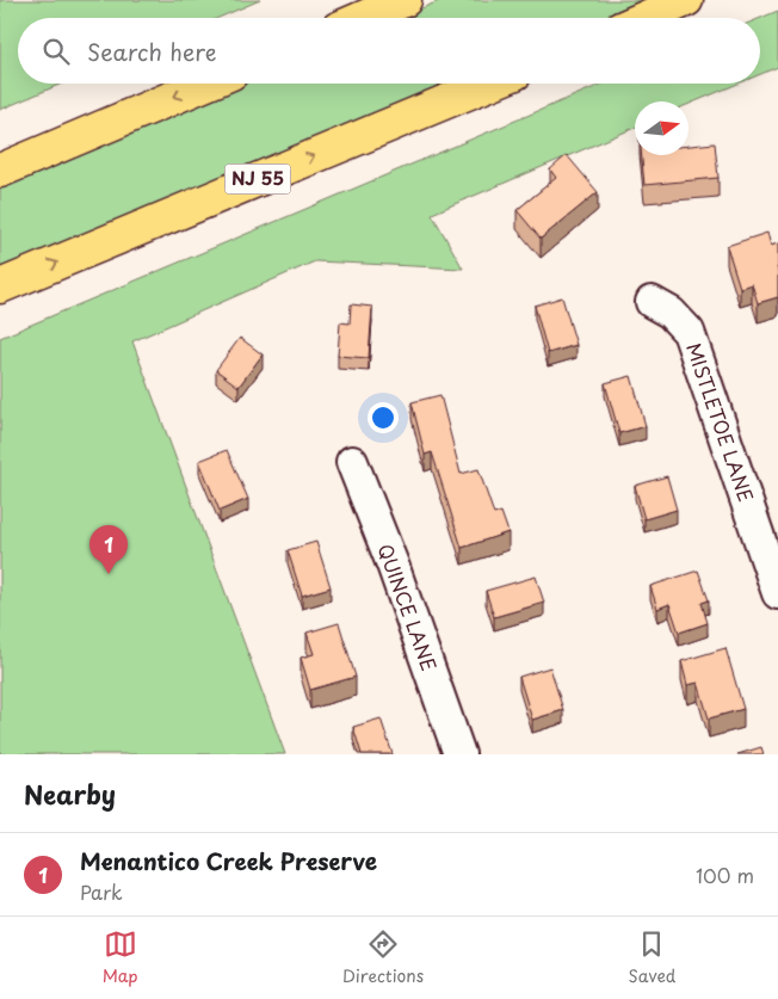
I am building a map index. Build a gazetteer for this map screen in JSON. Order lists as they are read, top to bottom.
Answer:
{
  "streets": {
    "highway": ["NJ 55"],
    "street": ["MISTLETOE LANE", "QUINCE LANE"]
  },
  "north": "right",
  "page": {
    "search": "Search here",
    "pins": "1",
    "heading": "Nearby",
    "list": [
      {
        "mark": "1",
        "name": "Menantico Creek Preserve",
        "note": "Park",
        "value": "100 m"
      }
    ],
    "nav": ["Map", "Directions", "Saved"]
  }
}
